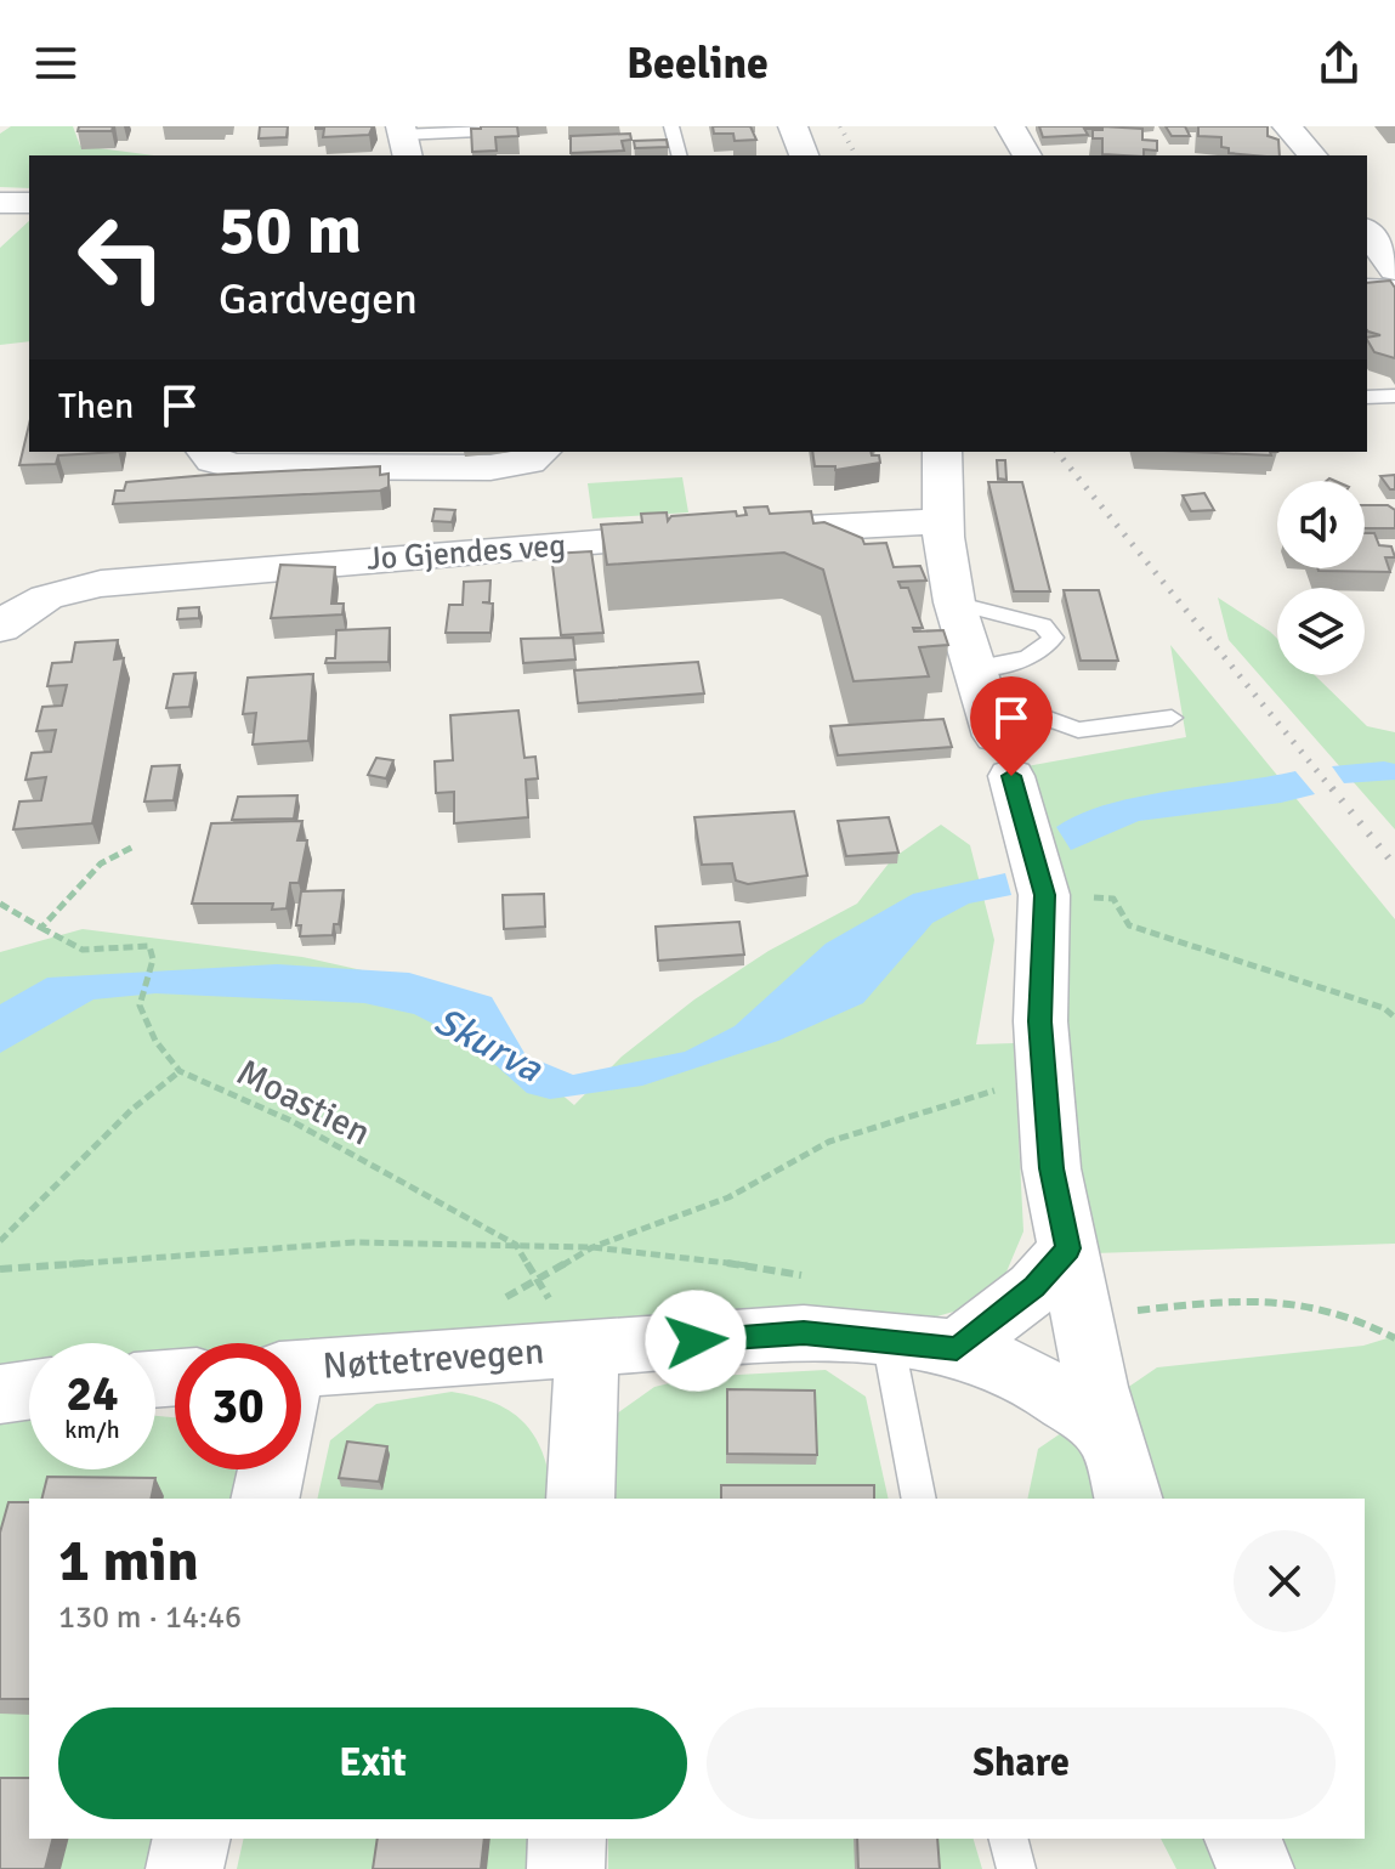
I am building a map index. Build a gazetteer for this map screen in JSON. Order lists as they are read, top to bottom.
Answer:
{
  "streets": {
    "street": ["Jo Gjendes veg", "Nøttetrevegen"],
    "path": ["Moastien"]
  },
  "water": ["Skurva"],
  "page": {
    "header": "Beeline",
    "turn": ["50 m", "Gardvegen"],
    "then": "Then",
    "speed": "24 km/h",
    "limit": "30",
    "heading": ["1 min", "130 m · 14:46"],
    "buttons": ["Exit", "Share"]
  }
}
